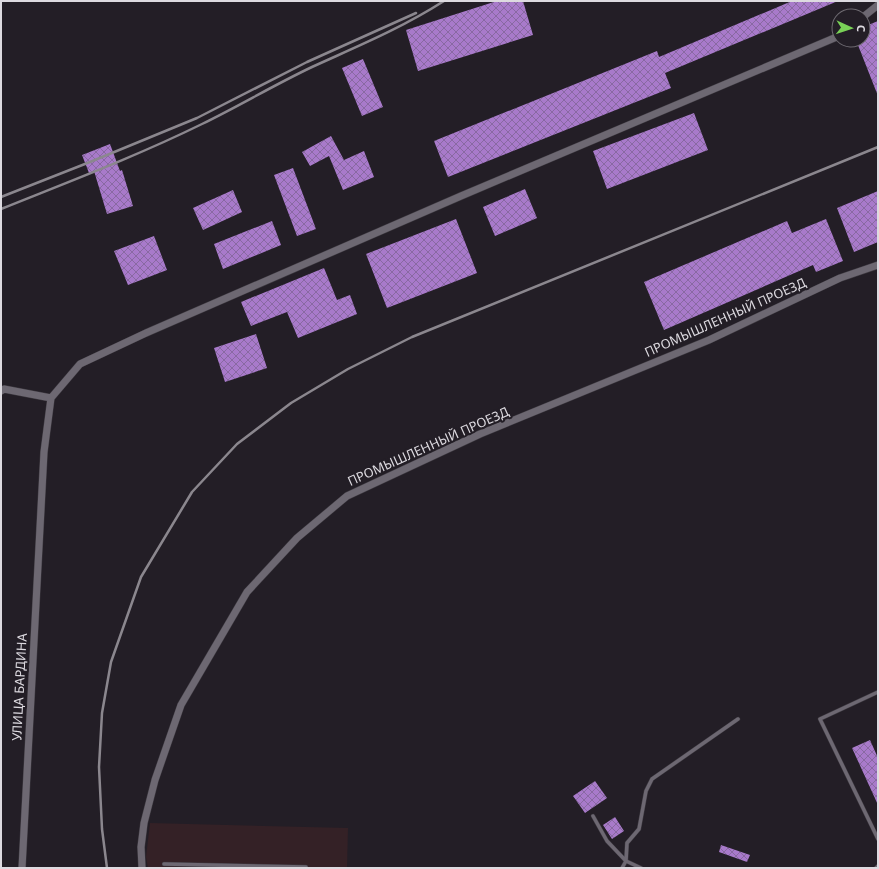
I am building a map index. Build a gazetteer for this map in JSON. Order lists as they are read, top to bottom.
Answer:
{
  "streets": {
    "street": ["ПРОМЫШЛЕННЫЙ ПРОЕЗД", "УЛИЦА БАРДИНА"]
  },
  "north": "right"
}
